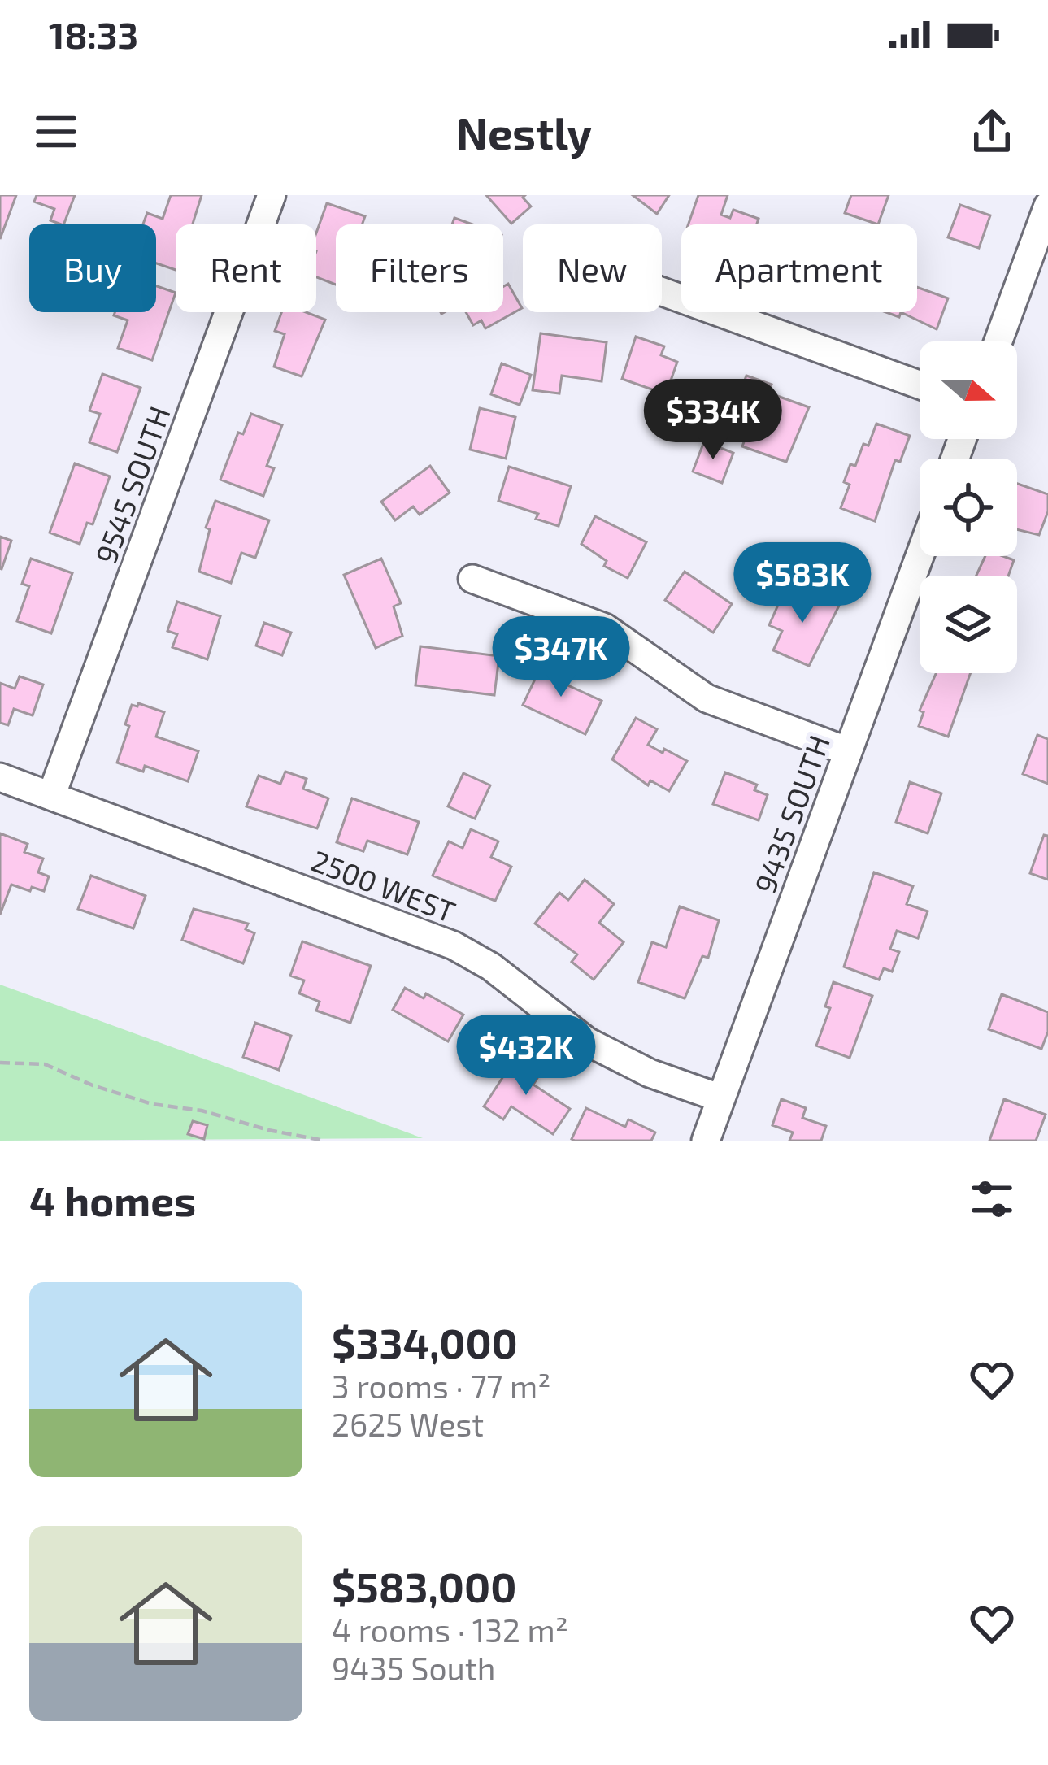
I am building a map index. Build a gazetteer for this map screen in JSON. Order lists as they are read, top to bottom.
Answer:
{
  "streets": {
    "street": ["9545 SOUTH", "9435 SOUTH", "2500 WEST"]
  },
  "crossings": [
    ["9545 SOUTH", "2500 WEST"],
    ["9435 SOUTH", "2500 WEST"]
  ],
  "north": "right",
  "page": {
    "status": "18:33",
    "header": "Nestly",
    "chip": [
      "Buy",
      "Rent",
      "Filters",
      "New",
      "Apartment"
    ],
    "price": [
      "$334K",
      "$583K",
      "$347K",
      "$432K"
    ],
    "heading": "4 homes",
    "list": [
      {
        "name": "$334,000",
        "note": "3 rooms · 77 m² · 2625 West"
      },
      {
        "name": "$583,000",
        "note": "4 rooms · 132 m² · 9435 South"
      }
    ]
  }
}
